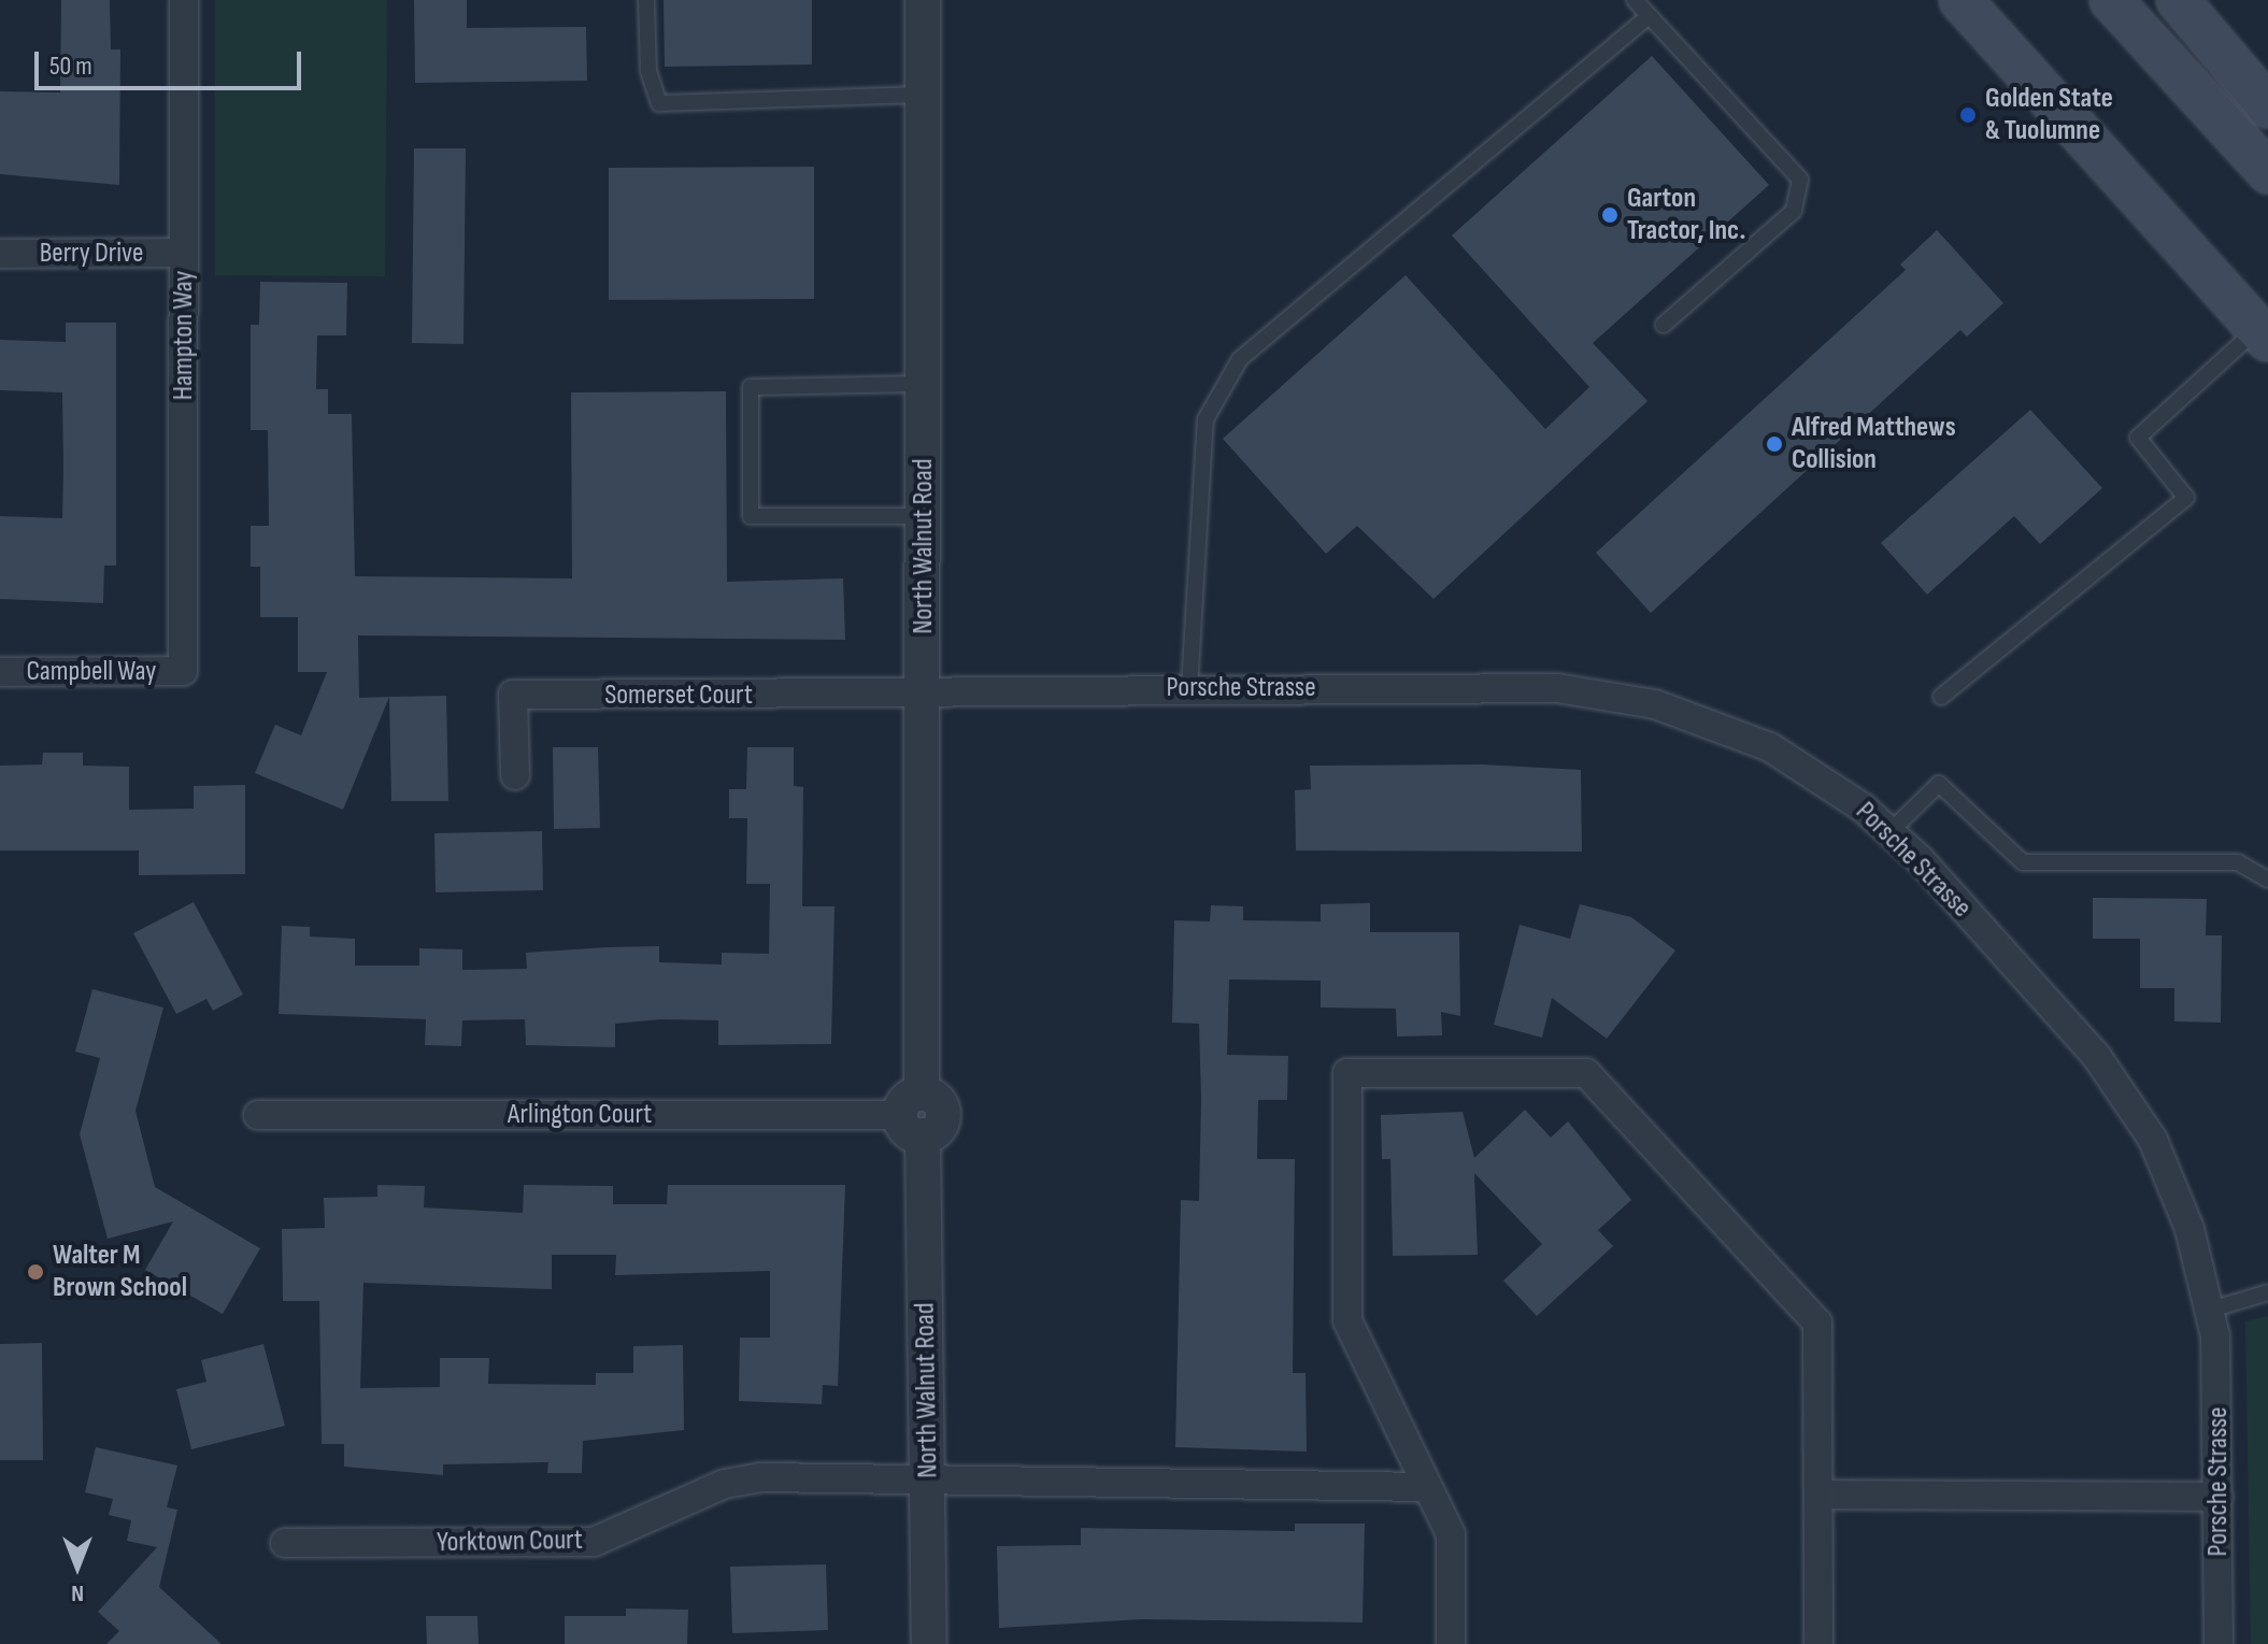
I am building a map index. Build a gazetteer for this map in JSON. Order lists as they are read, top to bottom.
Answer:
{
  "streets": {
    "street": [
      "Berry Drive",
      "Hampton Way",
      "North Walnut Road",
      "Campbell Way",
      "Porsche Strasse",
      "Somerset Court",
      "Arlington Court",
      "Yorktown Court"
    ]
  },
  "crossings": [
    ["Berry Drive", "Hampton Way"],
    ["Hampton Way", "Campbell Way"],
    ["North Walnut Road", "Porsche Strasse"],
    ["North Walnut Road", "Somerset Court"],
    ["North Walnut Road", "Arlington Court"],
    ["North Walnut Road", "Yorktown Court"],
    ["Porsche Strasse", "Somerset Court"]
  ],
  "places": [
    "Golden State & Tuolumne",
    "Garton Tractor, Inc.",
    "Alfred Matthews Collision",
    "Walter M Brown School"
  ],
  "scale_bar": "50 m",
  "north": "bottom"
}
